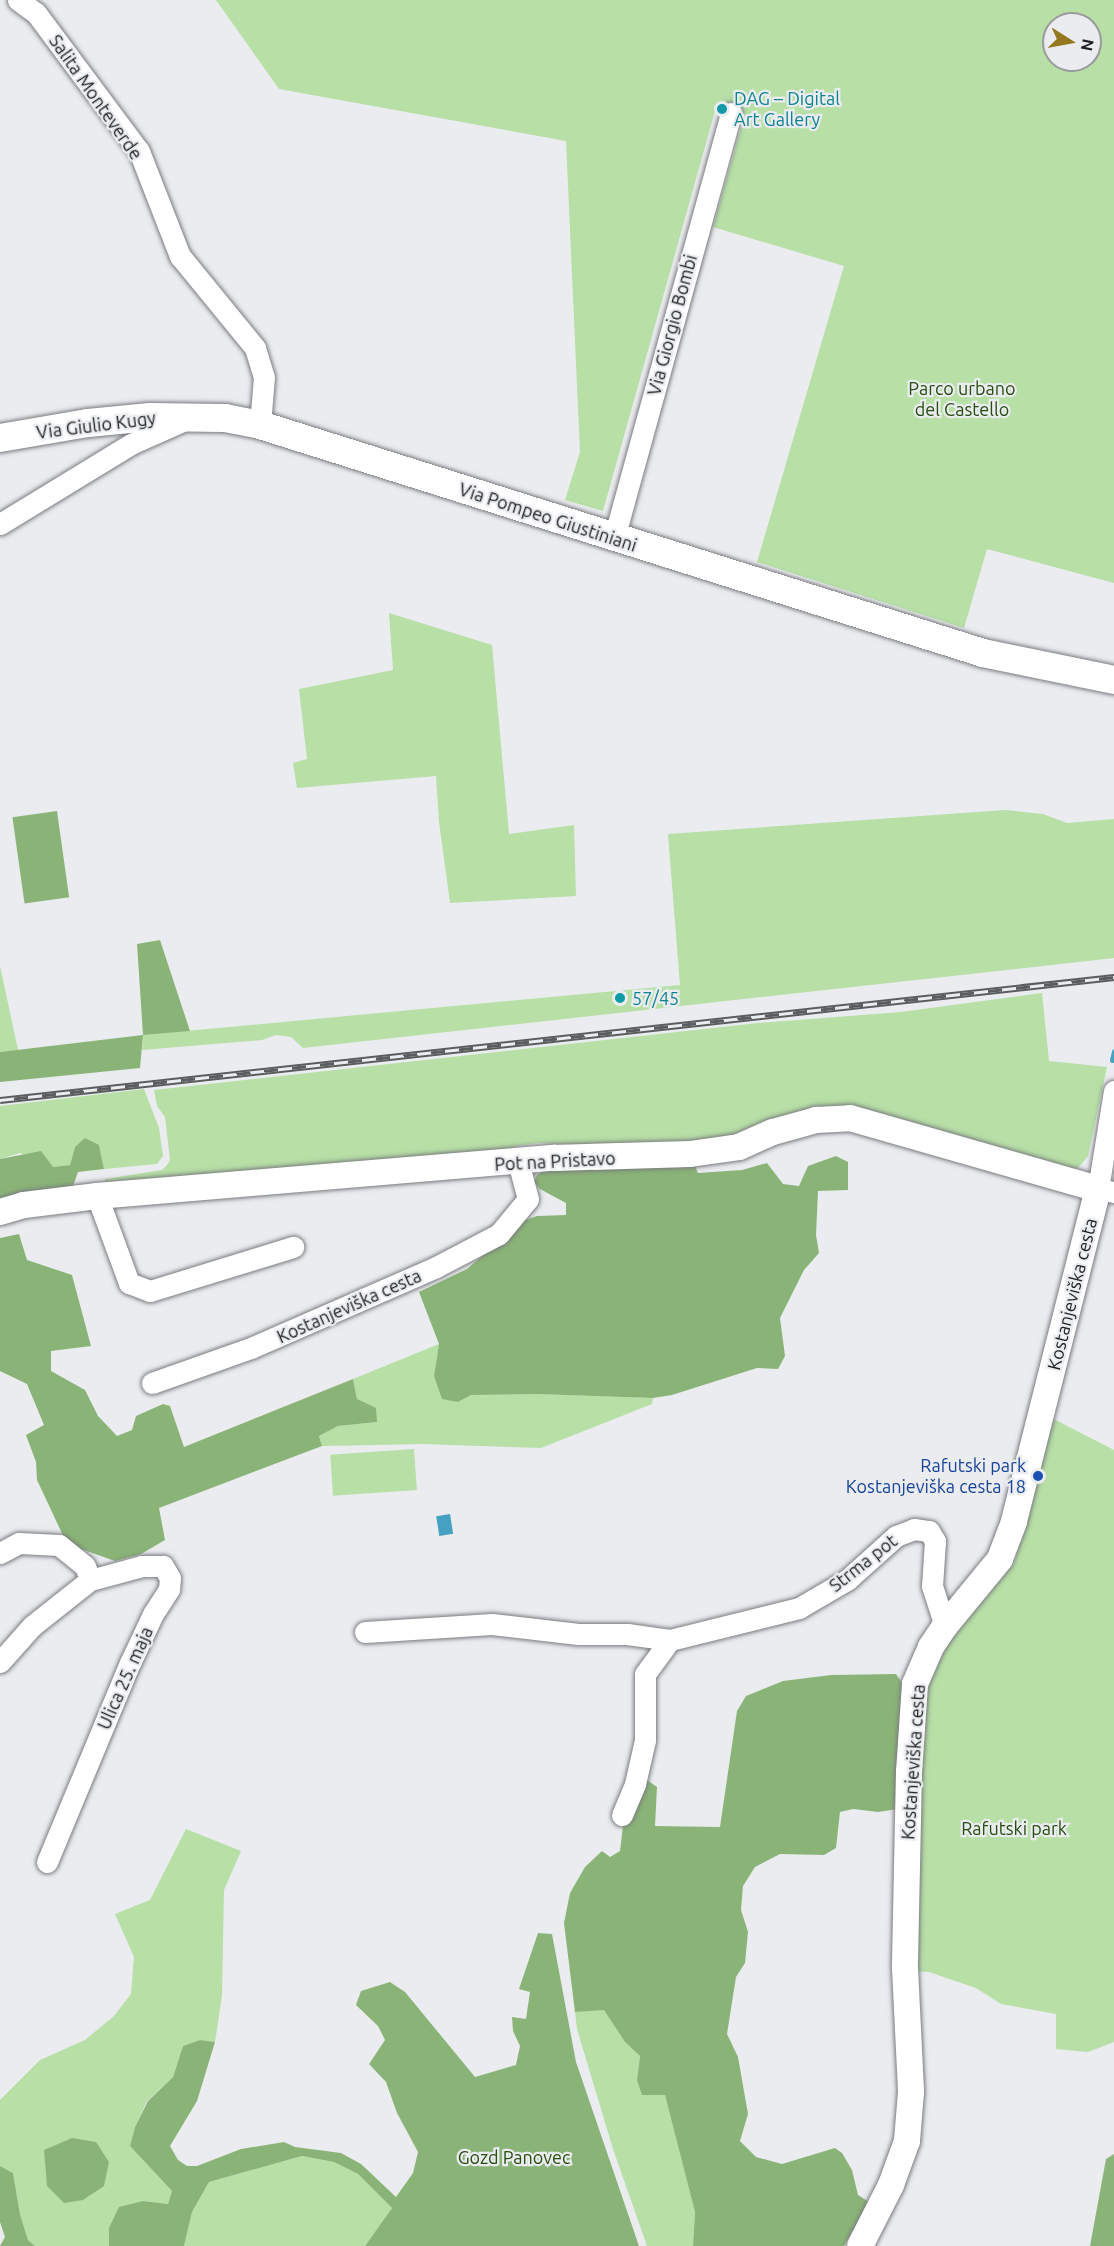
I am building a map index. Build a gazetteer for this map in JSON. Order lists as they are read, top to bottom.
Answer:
{
  "streets": {
    "main road": ["Via Giulio Kugy", "Via Pompeo Giustiniani"],
    "street": [
      "Salita Monteverde",
      "Via Giorgio Bombi",
      "Pot na Pristavo",
      "Kostanjeviška cesta",
      "Strma pot",
      "Ulica 25. maja"
    ]
  },
  "crossings": [
    ["Salita Monteverde", "Via Pompeo Giustiniani"],
    ["Via Giorgio Bombi", "Via Pompeo Giustiniani"],
    ["Via Giulio Kugy", "Via Pompeo Giustiniani"],
    ["Pot na Pristavo", "Kostanjeviška cesta"],
    ["Kostanjeviška cesta", "Strma pot"]
  ],
  "parks": ["Parco urbano del Castello", "Rafutski park", "Gozd Panovec"],
  "places": ["DAG – Digital Art Gallery", "57/45", "Rafutski park Kostanjeviška cesta 18"],
  "north": "right"
}
